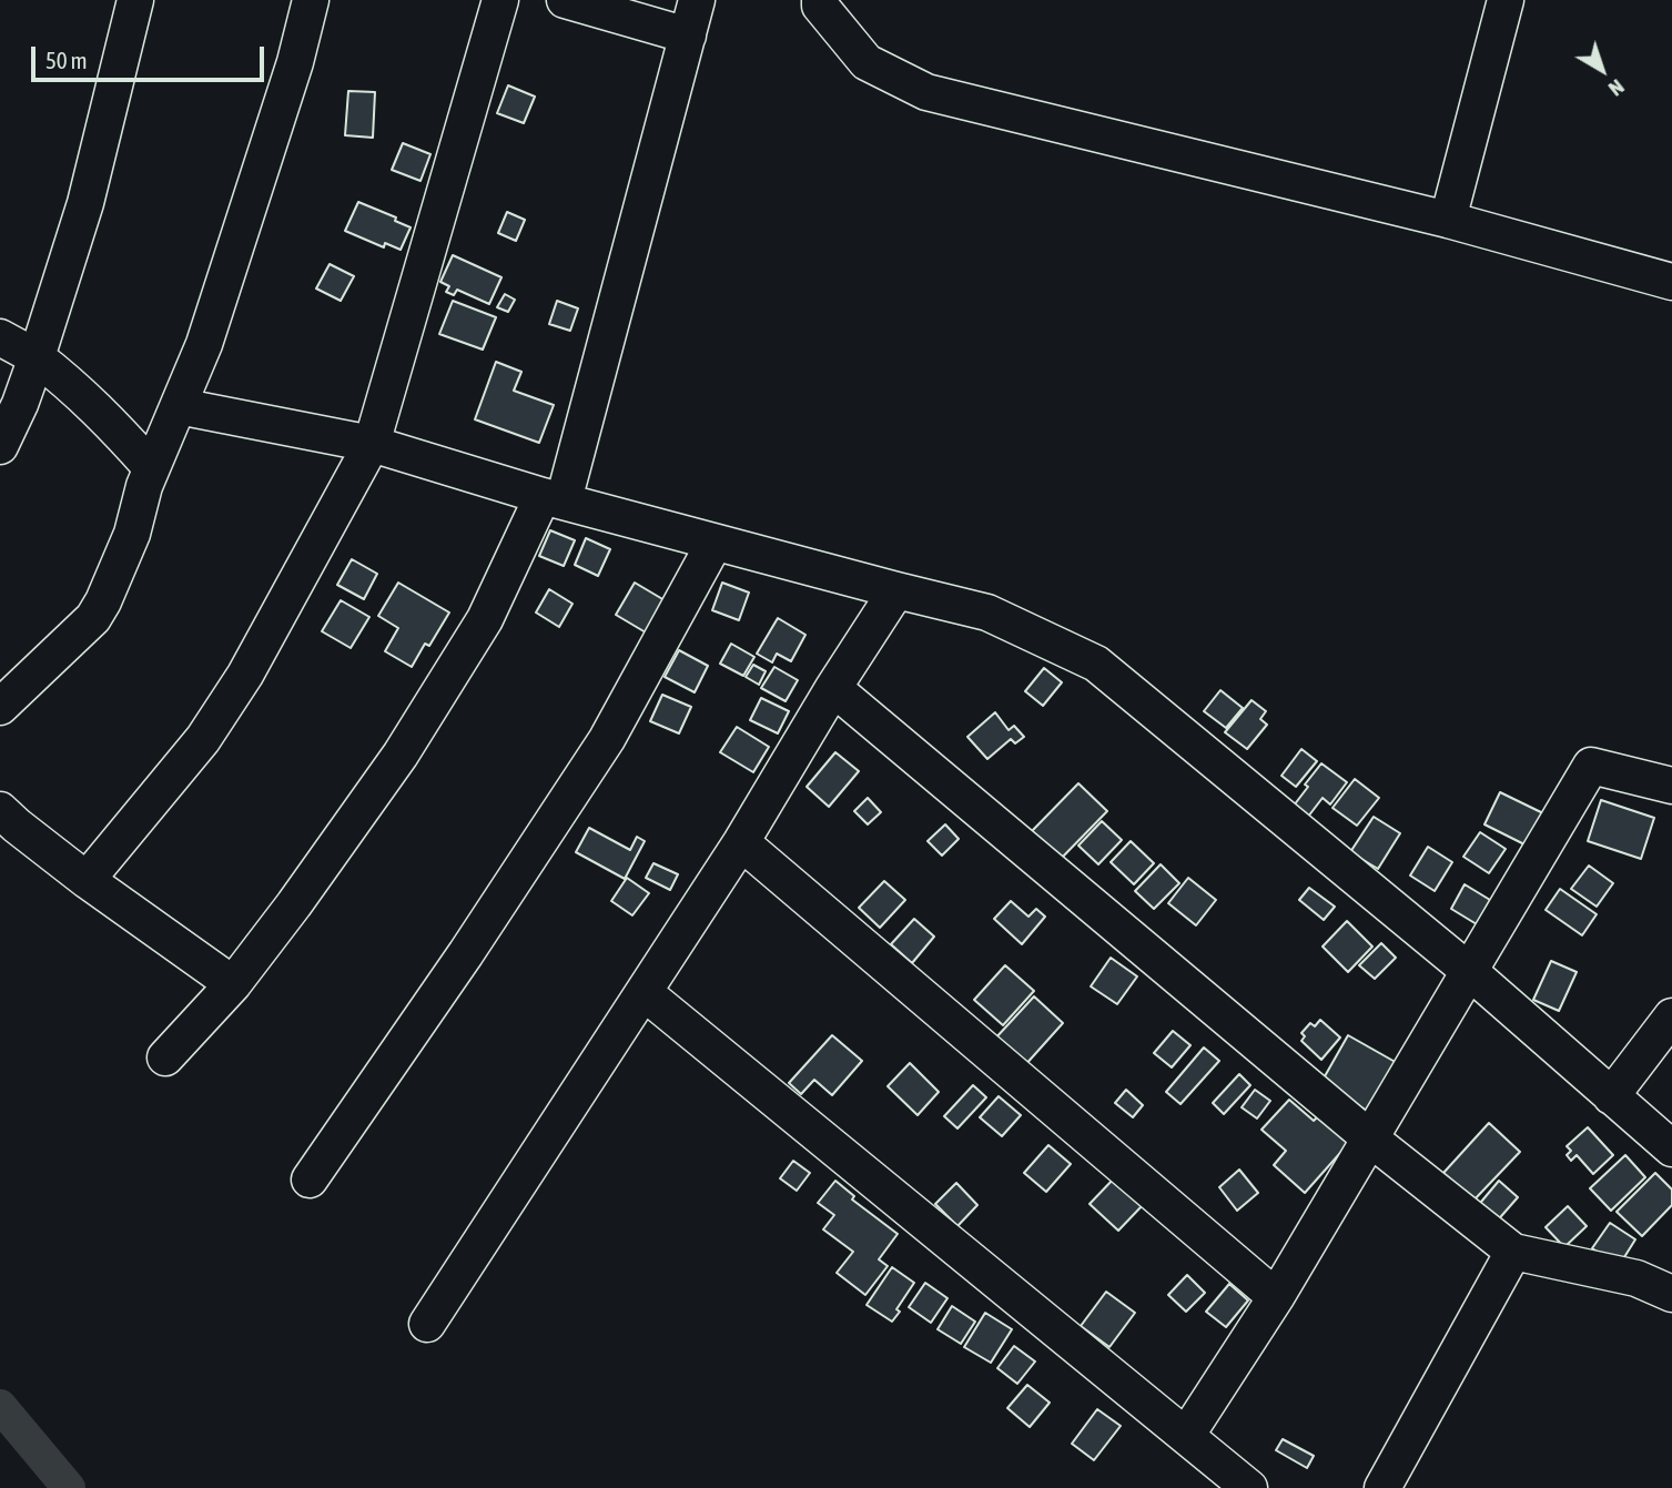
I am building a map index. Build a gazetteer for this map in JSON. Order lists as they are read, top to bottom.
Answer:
{
  "scale_bar": "50 m",
  "north": "bottom right"
}
